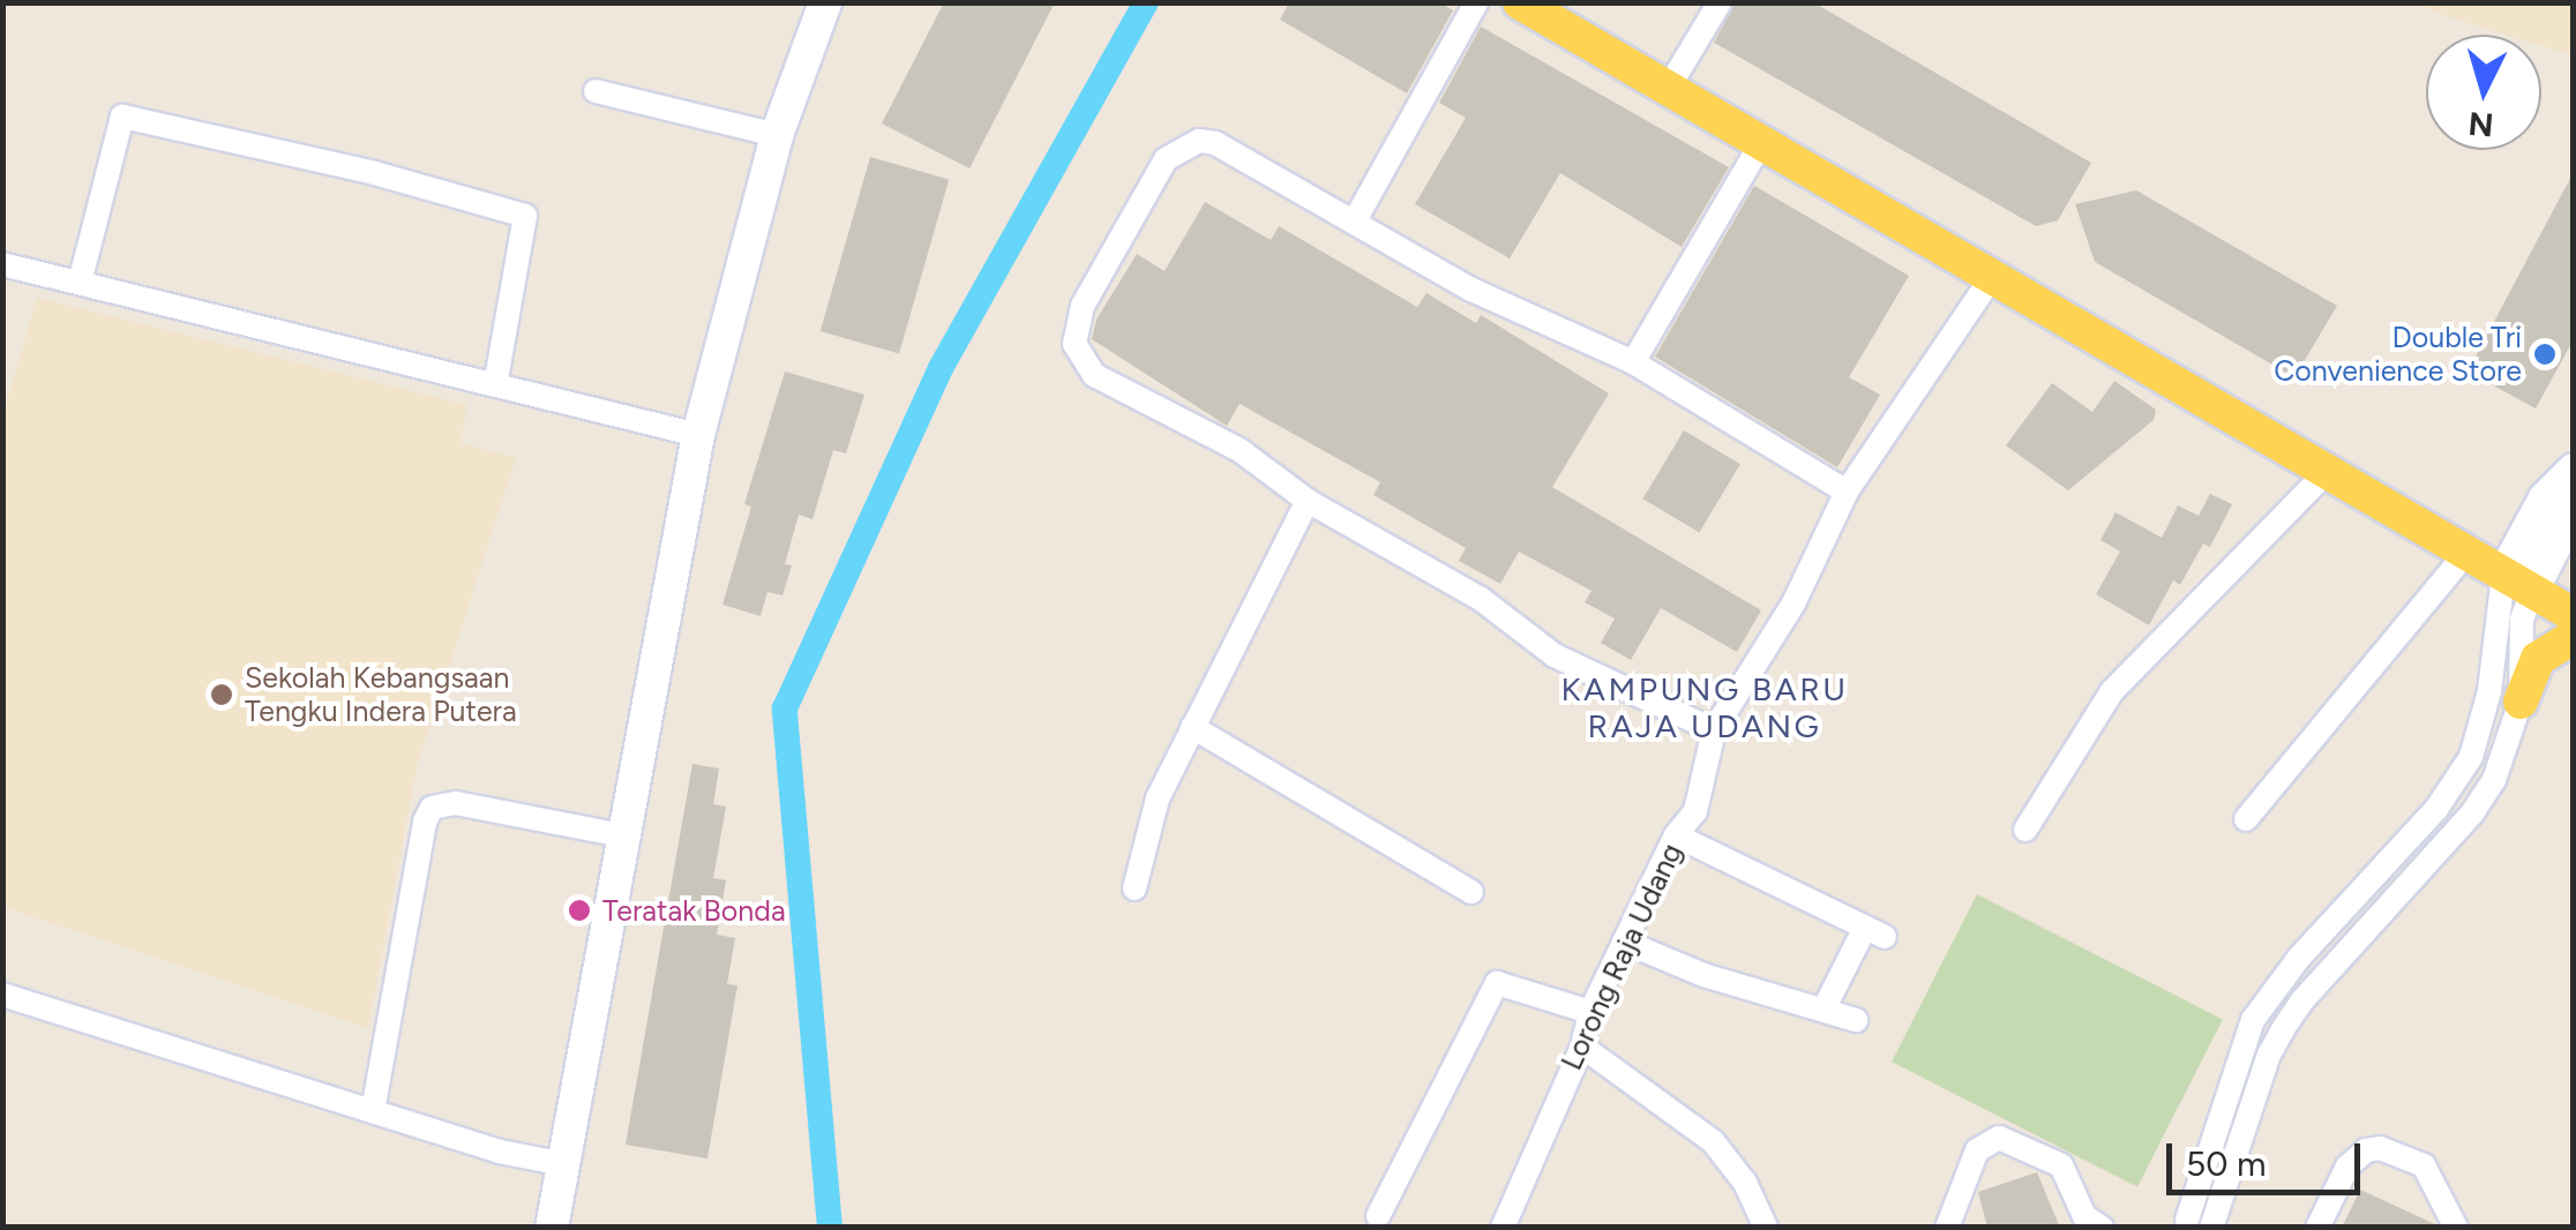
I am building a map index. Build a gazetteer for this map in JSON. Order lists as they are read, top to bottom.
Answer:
{
  "streets": {
    "street": ["Lorong Raja Udang"]
  },
  "districts": ["KAMPUNG BARU RAJA UDANG"],
  "places": ["Double Tri Convenience Store", "Sekolah Kebangsaan Tengku Indera Putera", "Teratak Bonda"],
  "scale_bar": "50 m",
  "north": "bottom"
}
